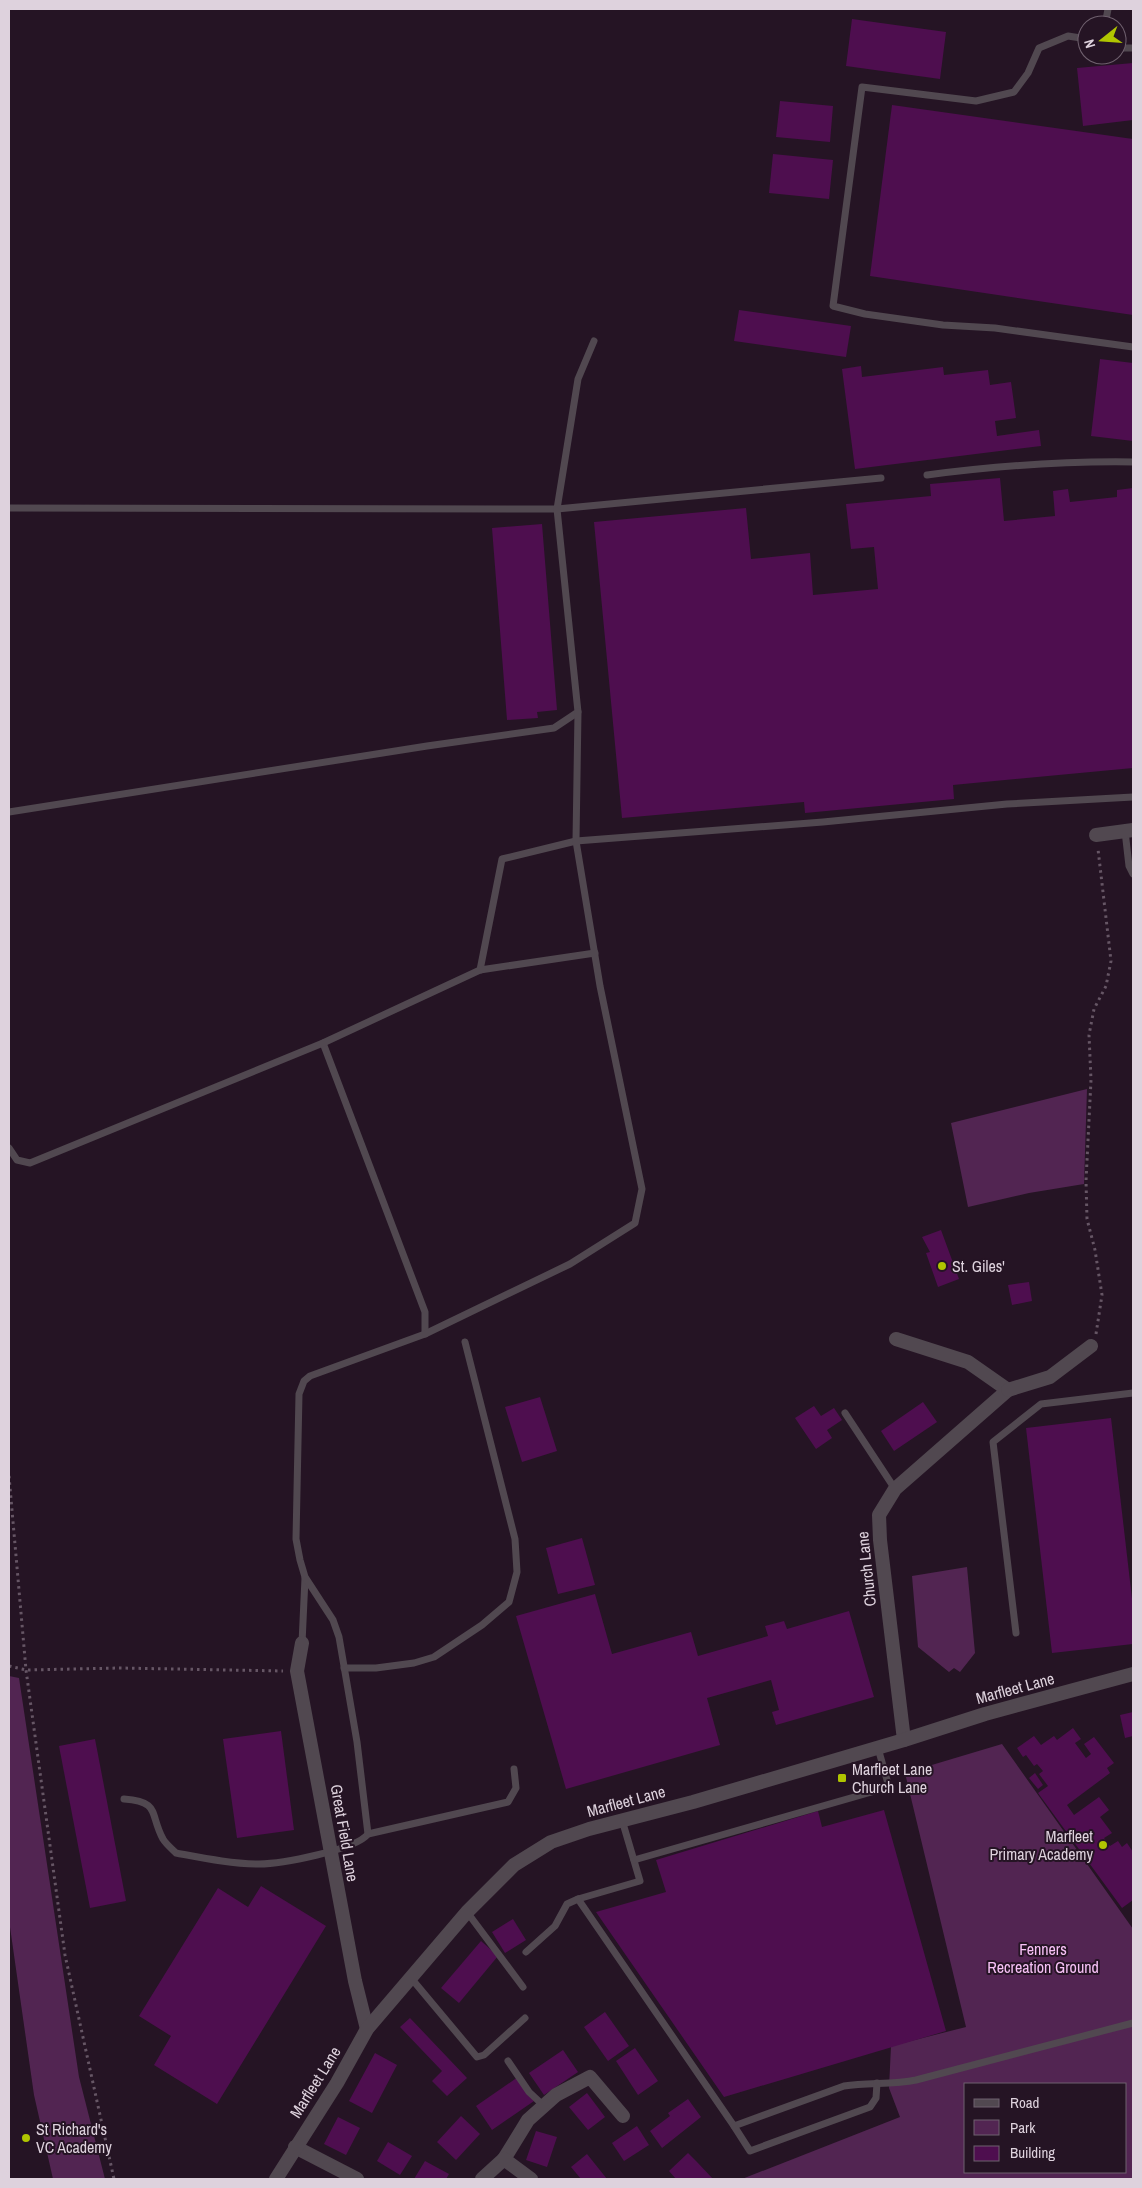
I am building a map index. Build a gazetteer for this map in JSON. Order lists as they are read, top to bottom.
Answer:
{
  "streets": {
    "street": ["Church Lane", "Marfleet Lane", "Great Field Lane"]
  },
  "crossings": [
    ["Church Lane", "Marfleet Lane"],
    ["Marfleet Lane", "Great Field Lane"]
  ],
  "parks": ["Fenners Recreation Ground"],
  "places": {
    "other": ["St. Giles'", "Marfleet Primary Academy", "St Richard's VC Academy"],
    "transit": ["Marfleet Lane Church Lane"]
  },
  "legend": ["Road", "Park", "Building"],
  "north": "left"
}
